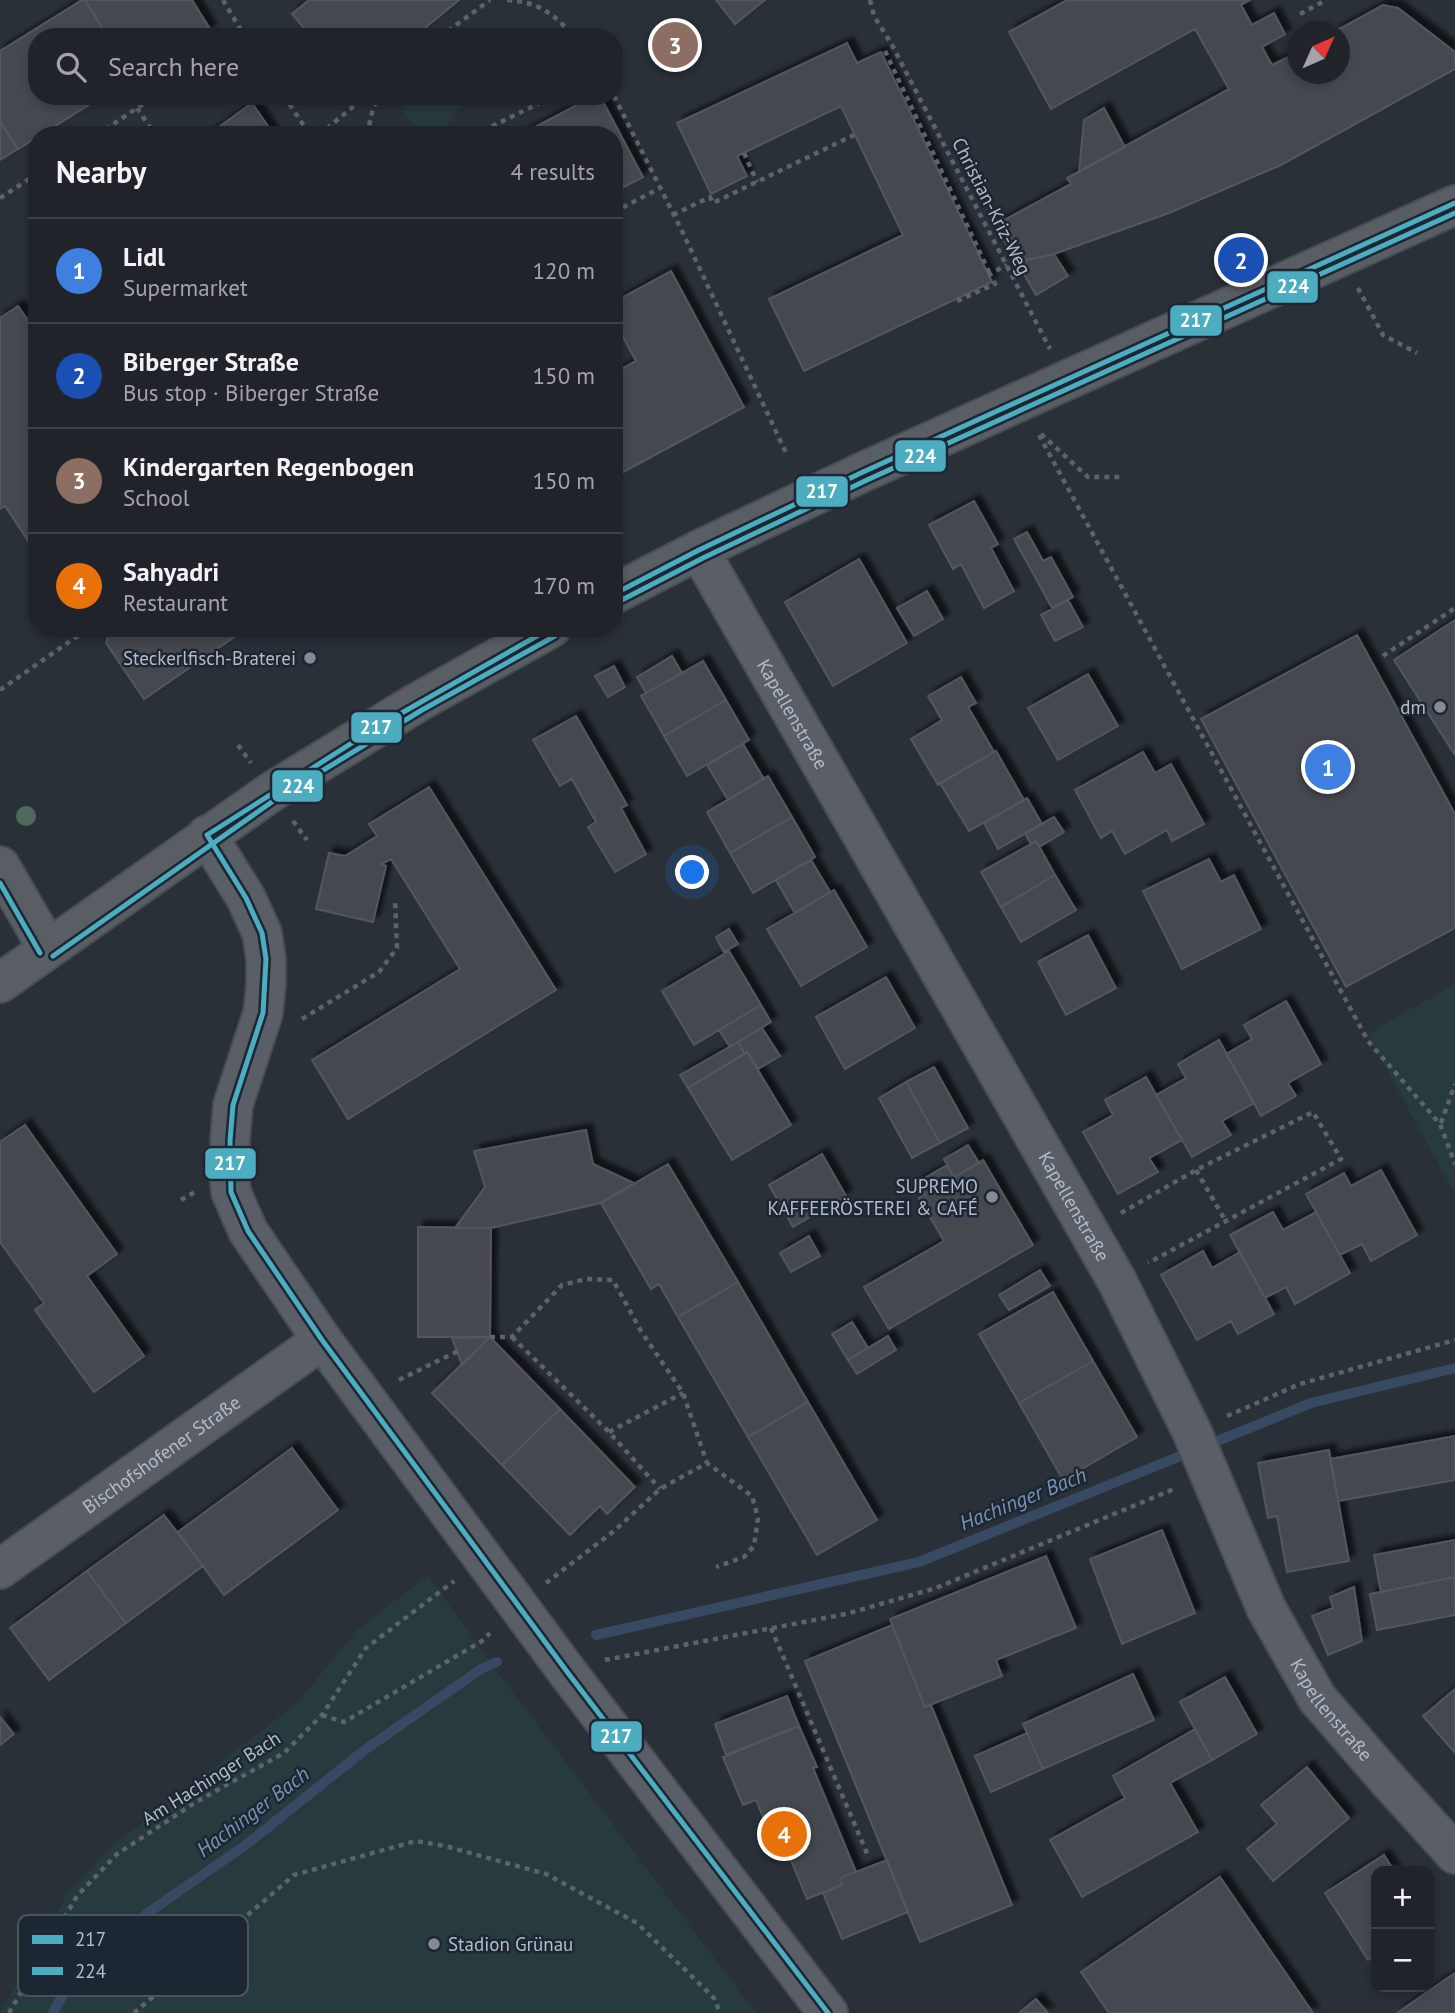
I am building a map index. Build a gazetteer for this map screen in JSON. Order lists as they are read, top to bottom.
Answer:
{
  "streets": {
    "street": ["Kapellenstraße", "Bischofshofener Straße"],
    "path": ["Christian-Kriz-Weg", "Am Hachinger Bach"]
  },
  "water": ["Hachinger Bach"],
  "places": [
    "Steckerlfisch-Braterei",
    "dm",
    "SUPREMO KAFFEERÖSTEREI & CAFÉ",
    "Stadion Grünau"
  ],
  "lines": ["transit line 217", "transit line 224"],
  "legend": ["217", "224"],
  "north": "top right",
  "page": {
    "pins": [
      "3",
      "2",
      "1",
      "4"
    ],
    "search": "Search here",
    "heading": ["Nearby", "4 results"],
    "list": [
      {
        "mark": "1",
        "name": "Lidl",
        "note": "Supermarket",
        "value": "120 m"
      },
      {
        "mark": "2",
        "name": "Biberger Straße",
        "note": "Bus stop · Biberger Straße",
        "value": "150 m"
      },
      {
        "mark": "3",
        "name": "Kindergarten Regenbogen",
        "note": "School",
        "value": "150 m"
      },
      {
        "mark": "4",
        "name": "Sahyadri",
        "note": "Restaurant",
        "value": "170 m"
      }
    ],
    "map_buttons": ["+", "−"]
  }
}
